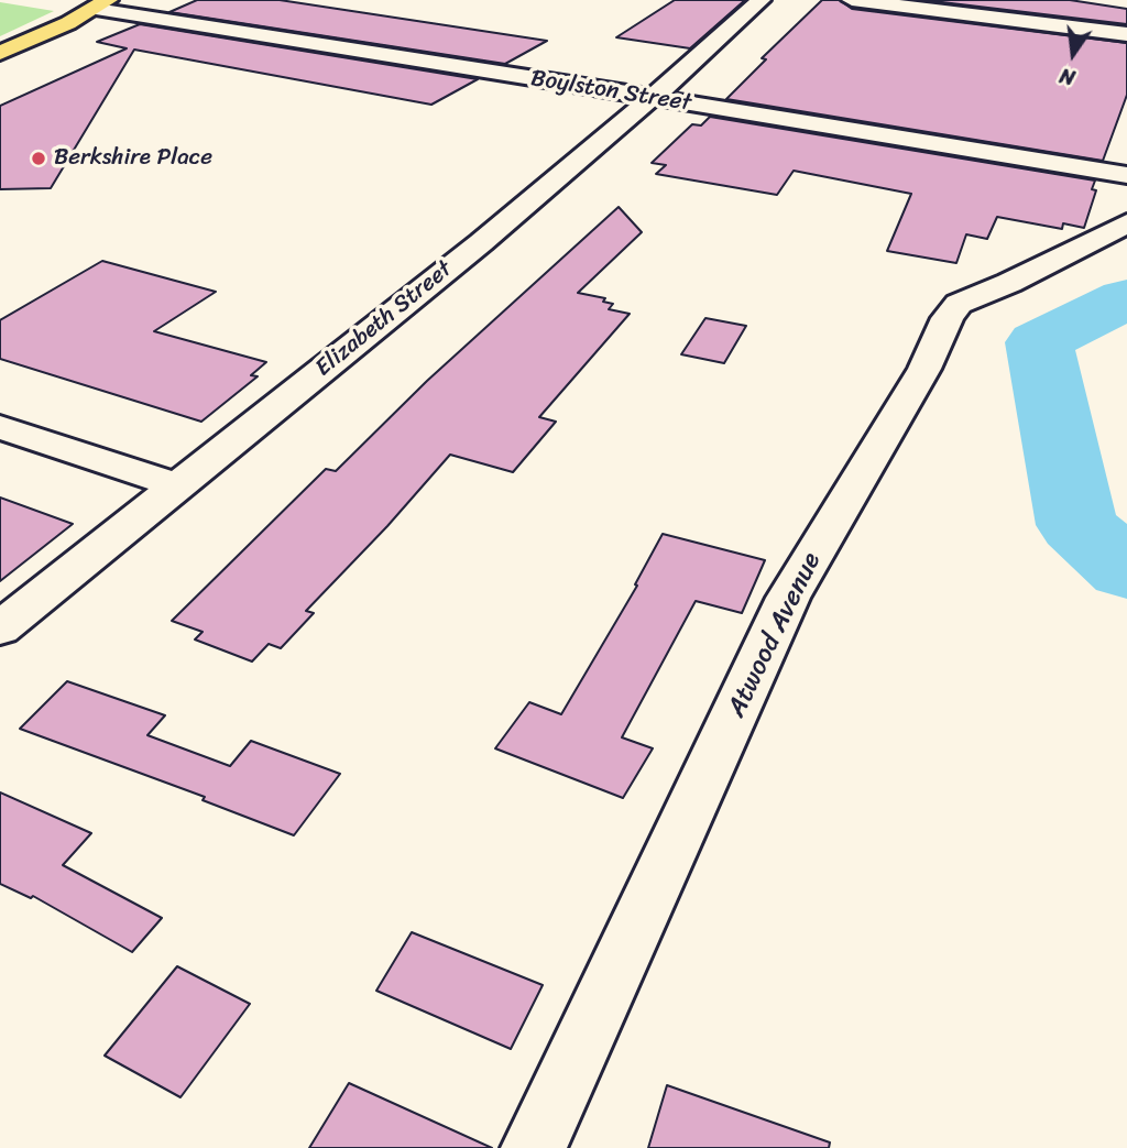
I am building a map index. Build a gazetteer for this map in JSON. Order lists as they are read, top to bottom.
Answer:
{
  "streets": {
    "street": ["Boylston Street", "Elizabeth Street", "Atwood Avenue"]
  },
  "crossings": [
    ["Boylston Street", "Elizabeth Street"]
  ],
  "places": ["Berkshire Place"],
  "north": "bottom"
}
